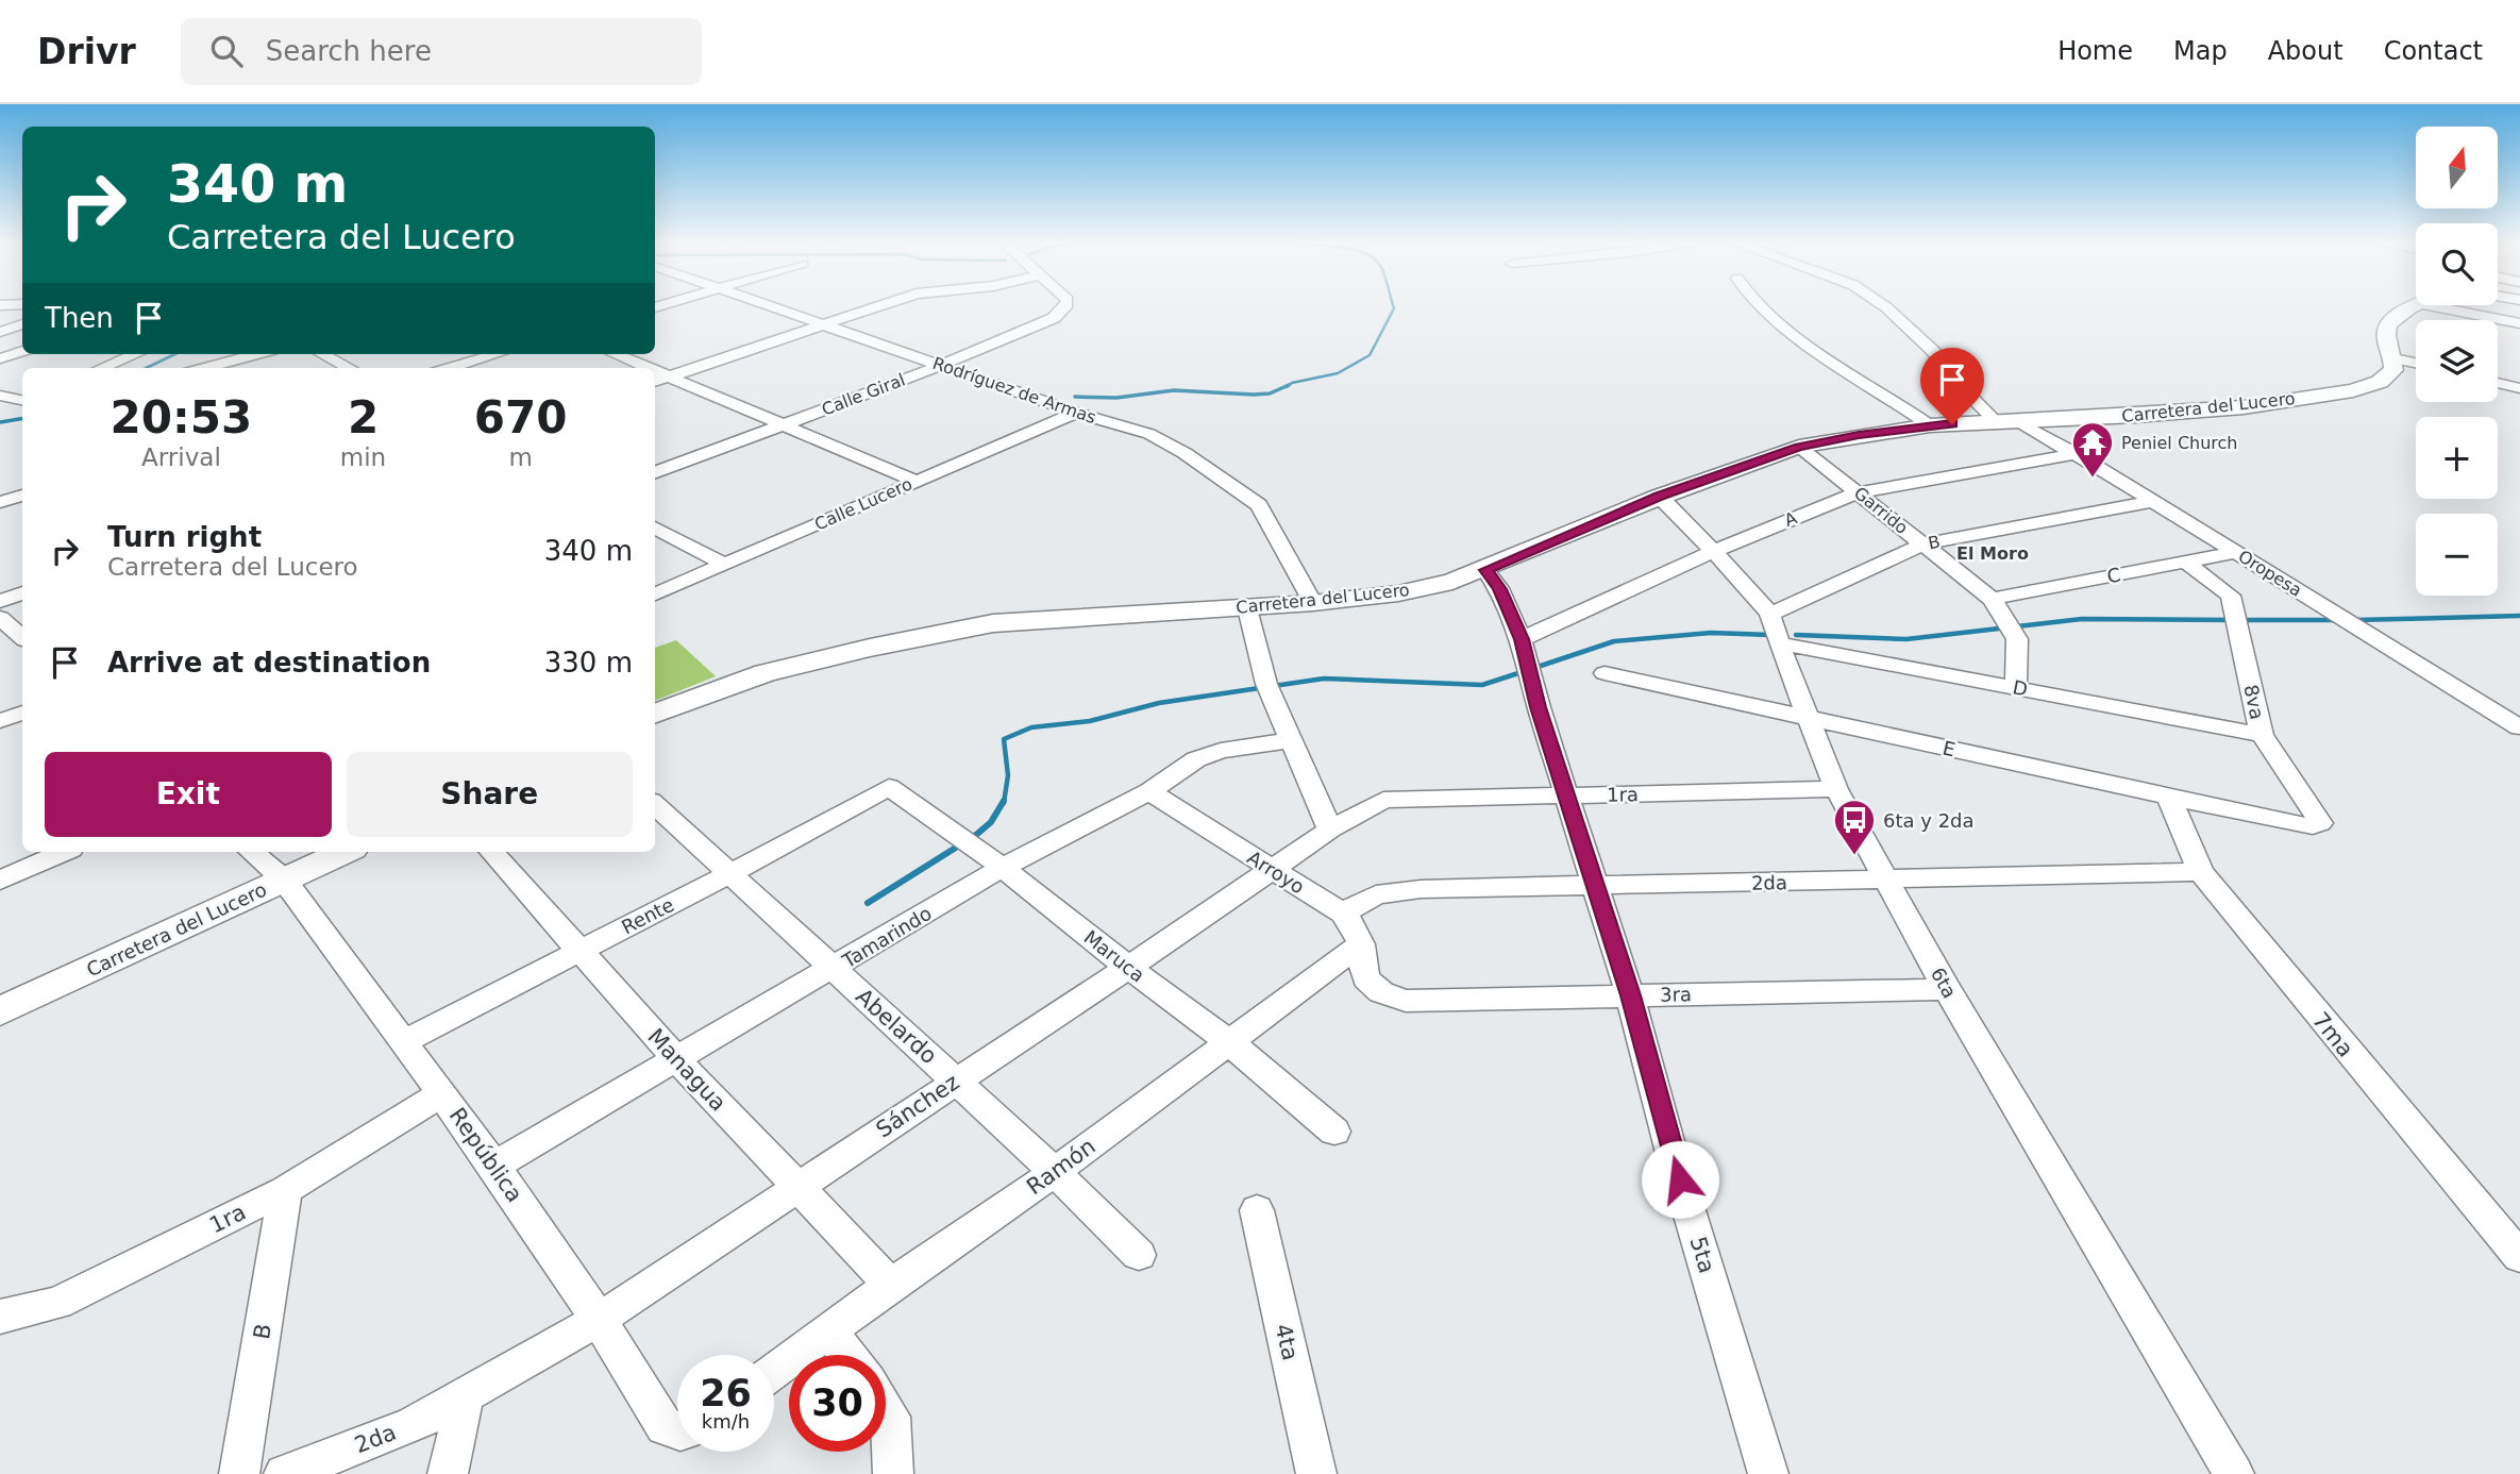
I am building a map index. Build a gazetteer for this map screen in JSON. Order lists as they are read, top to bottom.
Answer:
{
  "streets": {
    "main road": ["Carretera del Lucero"],
    "street": [
      "Rodríguez de Armas",
      "Calle Giral",
      "Calle Lucero",
      "Garrido",
      "A",
      "B",
      "Oropesa",
      "C",
      "D",
      "8va",
      "E",
      "1ra",
      "Arroyo",
      "2da",
      "Rente",
      "Tamarindo",
      "Maruca",
      "6ta",
      "3ra",
      "Abelardo",
      "7ma",
      "Managua",
      "Sánchez",
      "República",
      "Ramón",
      "5ta",
      "4ta"
    ]
  },
  "crossings": [
    ["Rodríguez de Armas", "Calle Giral"],
    ["Rodríguez de Armas", "Carretera del Lucero"],
    ["Rodríguez de Armas", "Calle Lucero"],
    ["Carretera del Lucero", "Garrido"],
    ["Carretera del Lucero", "Oropesa"],
    ["Carretera del Lucero", "6ta"],
    ["Carretera del Lucero", "República"],
    ["Carretera del Lucero", "5ta"],
    ["Garrido", "A"],
    ["Garrido", "B"],
    ["Garrido", "C"],
    ["Garrido", "D"],
    ["A", "Oropesa"],
    ["A", "6ta"],
    ["A", "5ta"],
    ["B", "Oropesa"],
    ["B", "1ra"],
    ["B", "6ta"],
    ["Oropesa", "C"],
    ["C", "8va"],
    ["D", "8va"],
    ["D", "6ta"],
    ["8va", "E"],
    ["E", "6ta"],
    ["E", "7ma"],
    ["1ra", "6ta"],
    ["1ra", "Sánchez"],
    ["1ra", "República"],
    ["1ra", "5ta"],
    ["Arroyo", "2da"],
    ["Arroyo", "Tamarindo"],
    ["Arroyo", "3ra"],
    ["Arroyo", "Sánchez"],
    ["Arroyo", "Ramón"],
    ["2da", "6ta"],
    ["2da", "7ma"],
    ["2da", "Sánchez"],
    ["2da", "5ta"],
    ["Rente", "Maruca"],
    ["Rente", "Abelardo"],
    ["Rente", "Managua"],
    ["Rente", "República"],
    ["Tamarindo", "Maruca"],
    ["Tamarindo", "Abelardo"],
    ["Tamarindo", "Managua"],
    ["Tamarindo", "República"],
    ["Maruca", "Sánchez"],
    ["Maruca", "Ramón"],
    ["6ta", "3ra"],
    ["3ra", "5ta"],
    ["Abelardo", "Sánchez"],
    ["Abelardo", "Ramón"],
    ["Managua", "Sánchez"],
    ["Managua", "Ramón"],
    ["Sánchez", "República"]
  ],
  "districts": ["El Moro"],
  "places": {
    "temple": ["Peniel Church"],
    "bus stop": ["6ta y 2da"]
  },
  "north": "top",
  "page": {
    "header": "Drivr",
    "search": "Search here",
    "nav": [
      "Home",
      "Map",
      "About",
      "Contact"
    ],
    "map_buttons": ["+", "−"],
    "turn": ["340 m", "Carretera del Lucero"],
    "then": "Then",
    "eta": [
      "20:53",
      "Arrival",
      "2",
      "min",
      "670",
      "m"
    ],
    "list": [
      {
        "name": "Turn right",
        "note": "Carretera del Lucero",
        "value": "340 m"
      },
      {
        "name": "Arrive at destination",
        "value": "330 m"
      }
    ],
    "buttons": ["Exit", "Share"],
    "speed": "26 km/h",
    "limit": "30"
  }
}
